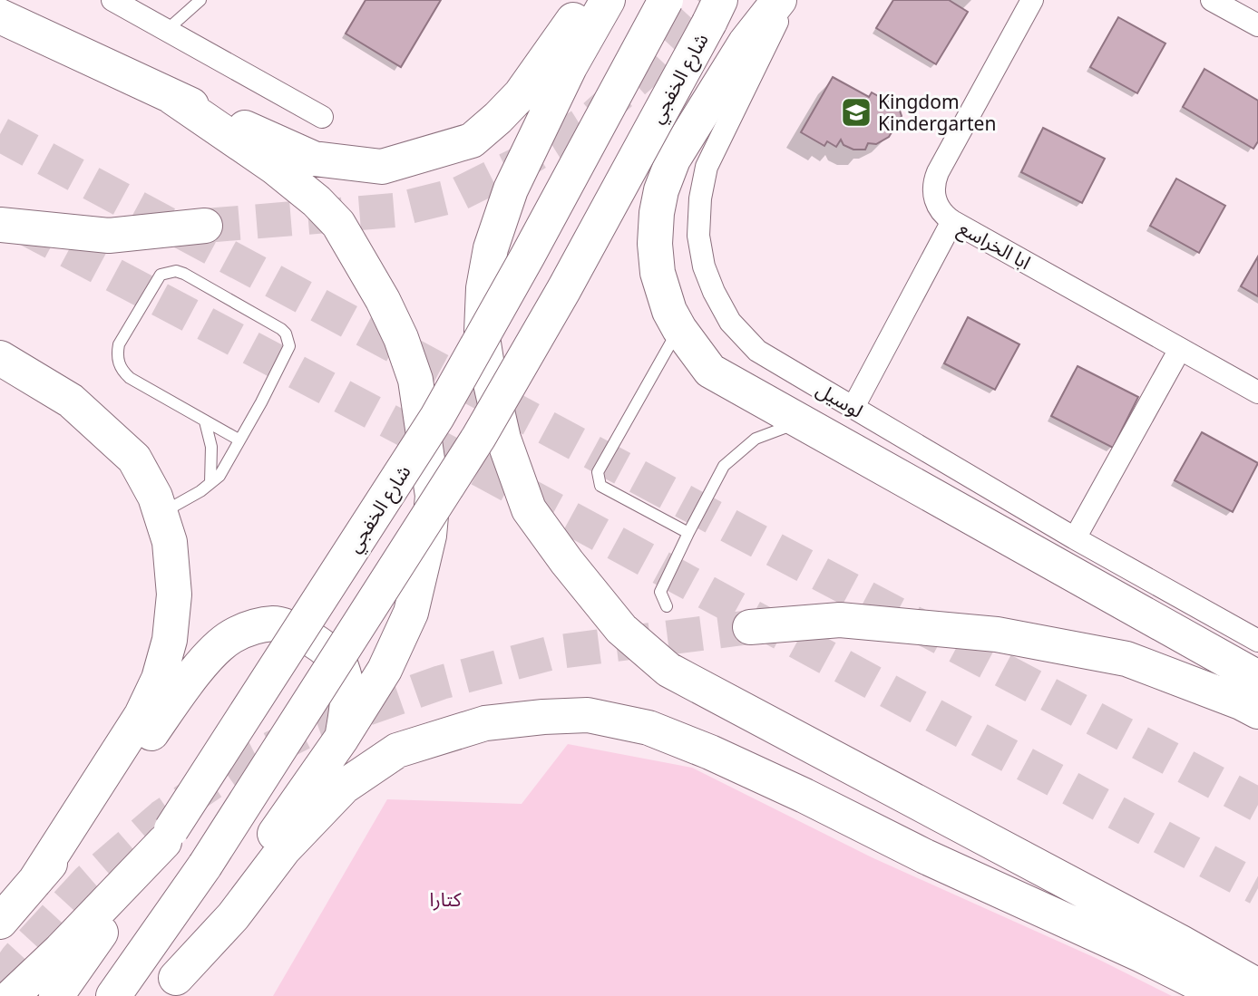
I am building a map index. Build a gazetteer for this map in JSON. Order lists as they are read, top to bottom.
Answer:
{
  "streets": {
    "highway": ["شارع الخفجي"],
    "street": ["ابا الخراسع", "لوسيل"]
  },
  "parks": ["كتارا"],
  "places": {
    "school or university": ["Kingdom Kindergarten"]
  }
}
